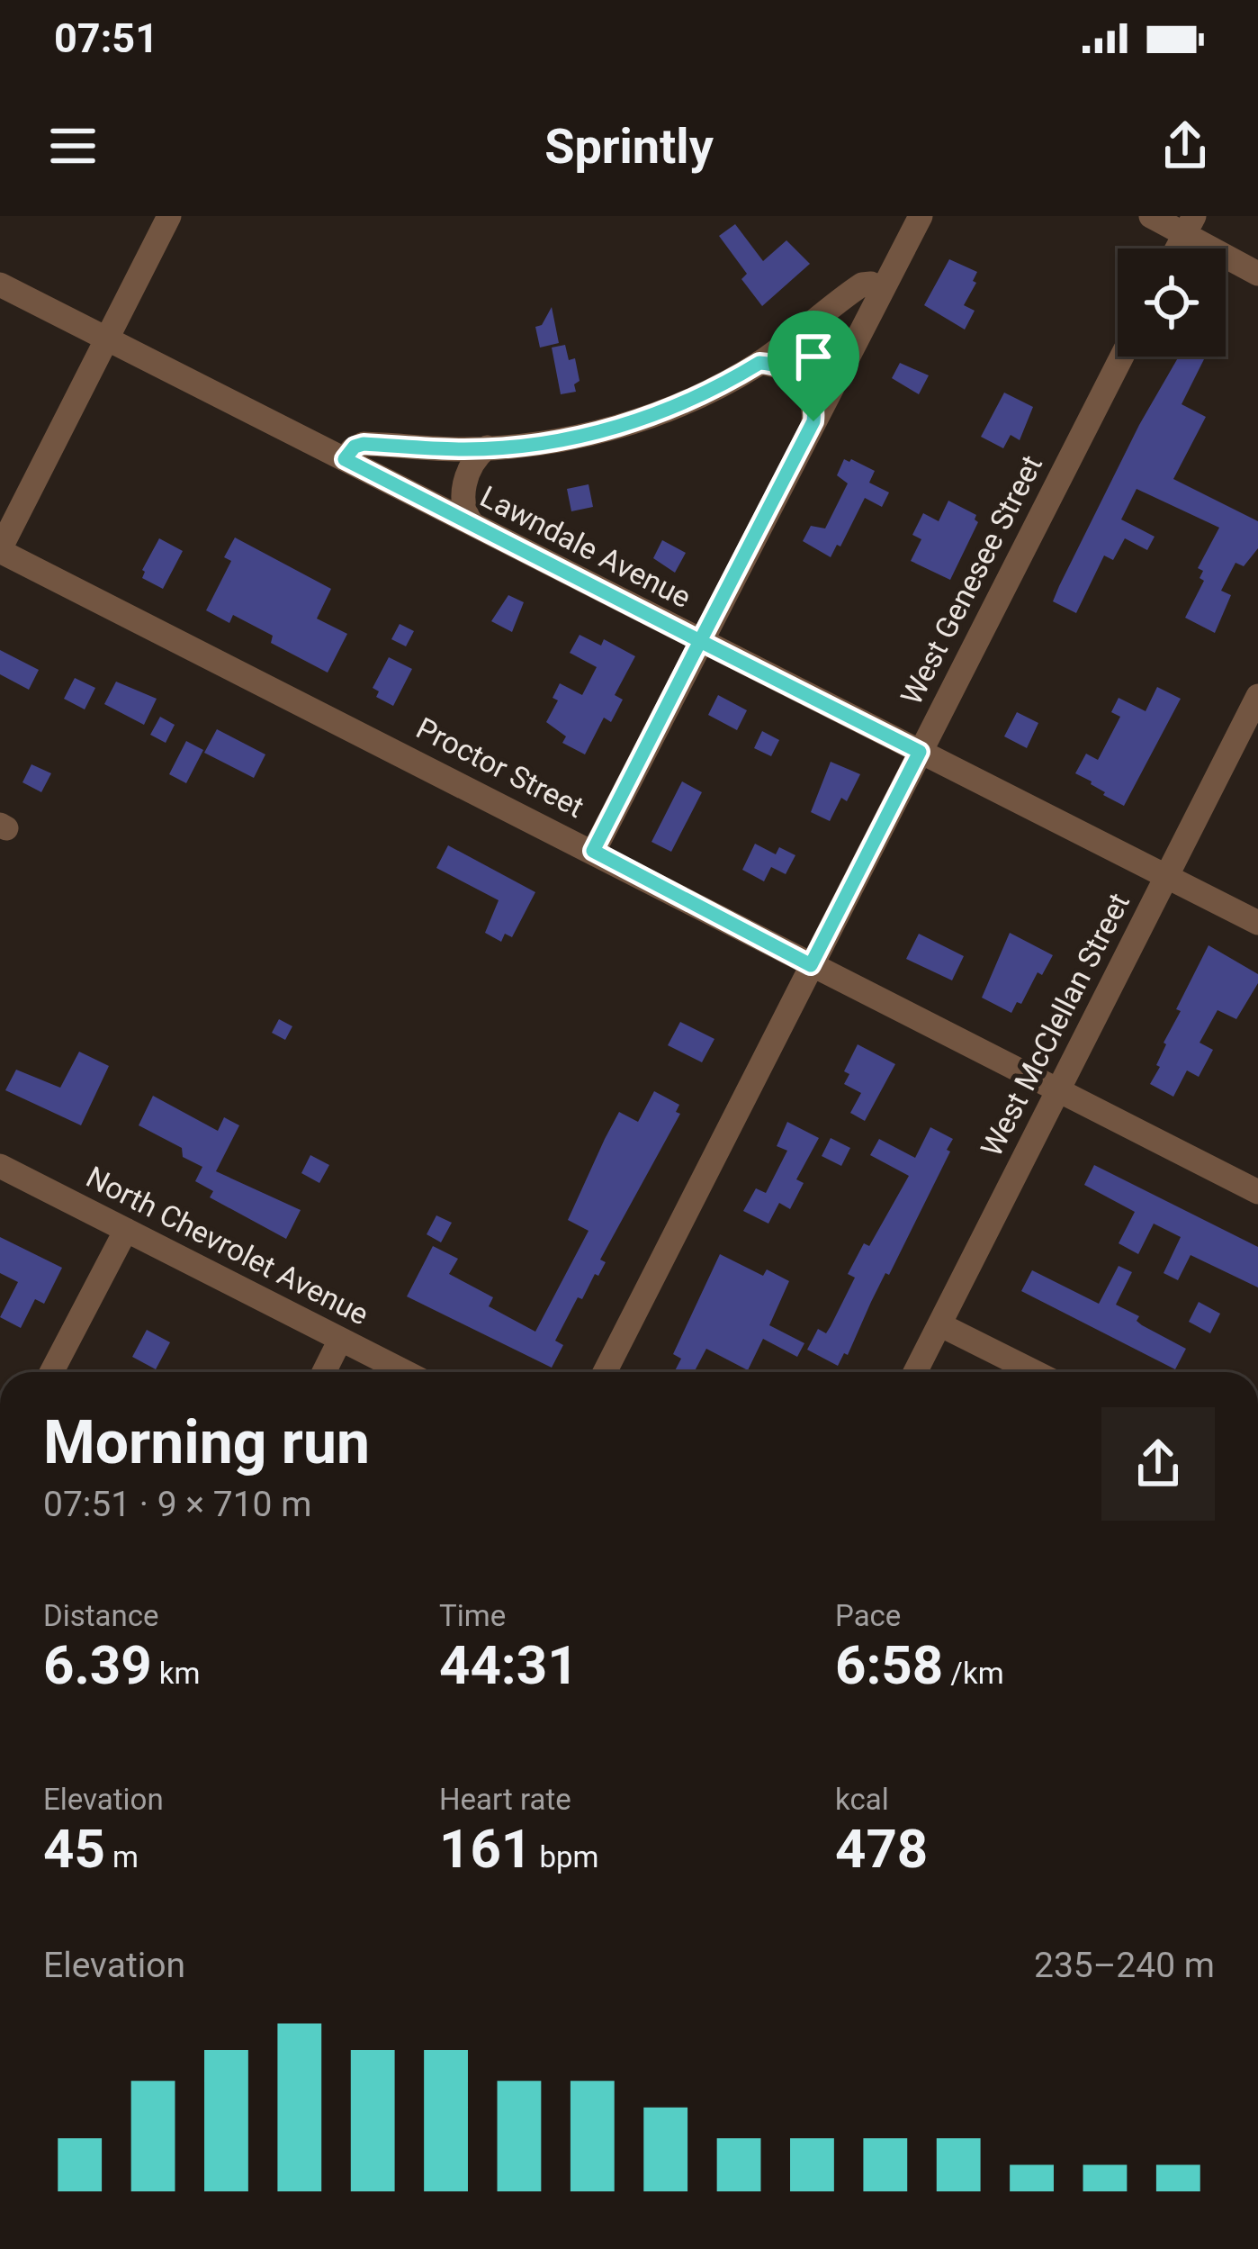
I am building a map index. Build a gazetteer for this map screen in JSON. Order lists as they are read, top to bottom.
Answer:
{
  "streets": {
    "street": [
      "Lawndale Avenue",
      "West Genesee Street",
      "Proctor Street",
      "West McClellan Street",
      "North Chevrolet Avenue"
    ]
  },
  "crossings": [
    ["Lawndale Avenue", "West Genesee Street"],
    ["Lawndale Avenue", "West McClellan Street"],
    ["West Genesee Street", "Proctor Street"],
    ["Proctor Street", "West McClellan Street"]
  ],
  "page": {
    "status": "07:51",
    "header": "Sprintly",
    "heading": ["Morning run", "07:51 · 9 × 710 m"],
    "stats": [
      ["Distance", "6.39 km"],
      ["Time", "44:31"],
      ["Pace", "6:58 /km"],
      ["Elevation", "45 m"],
      ["Heart rate", "161 bpm"],
      ["kcal", "478"]
    ],
    "chart": ["Elevation", "235–240 m"]
  }
}
